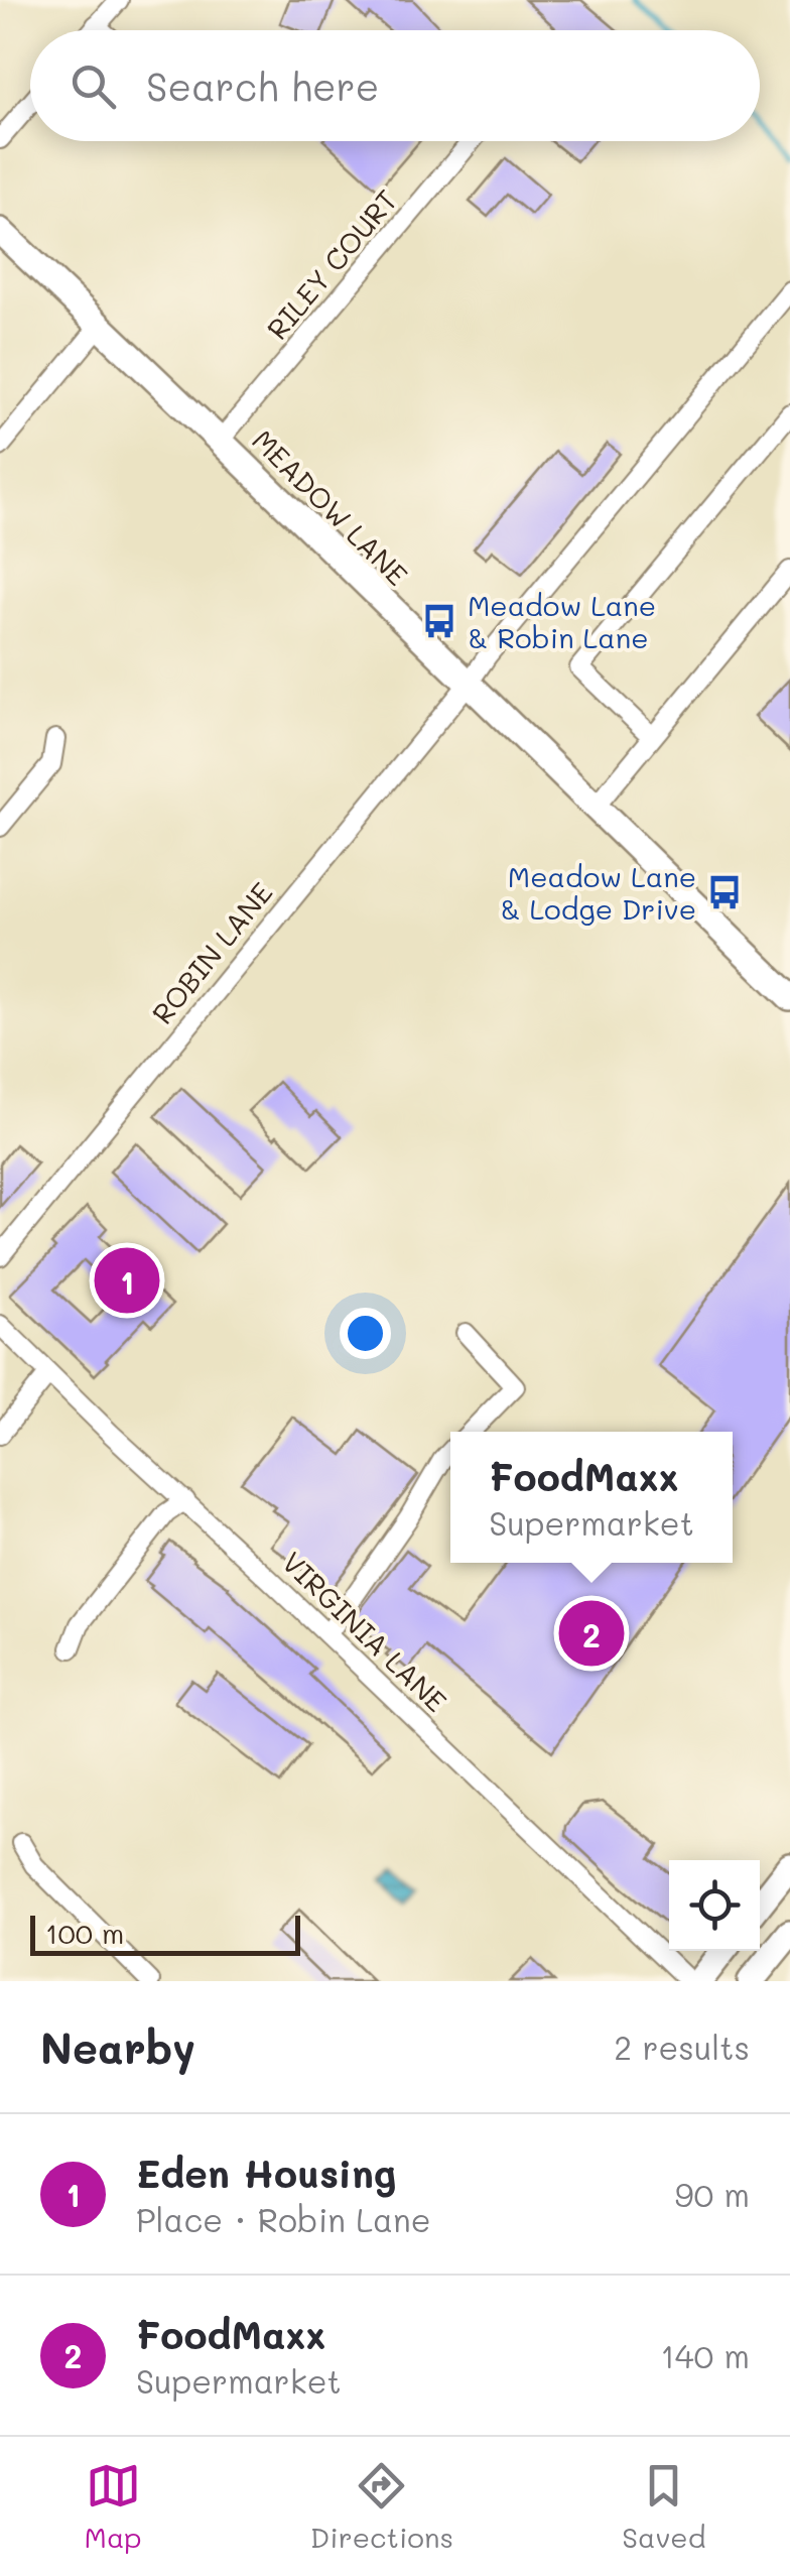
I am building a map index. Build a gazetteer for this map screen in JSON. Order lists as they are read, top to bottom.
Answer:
{
  "streets": {
    "street": [
      "RILEY COURT",
      "MEADOW LANE",
      "ROBIN LANE",
      "VIRGINIA LANE"
    ]
  },
  "crossings": [
    ["RILEY COURT", "MEADOW LANE"],
    ["MEADOW LANE", "ROBIN LANE"]
  ],
  "places": {
    "bus stop": ["Meadow Lane & Robin Lane", "Meadow Lane & Lodge Drive"]
  },
  "scale_bar": "100 m",
  "page": {
    "search": "Search here",
    "pins": ["1", "2"],
    "popup": ["FoodMaxx", "Supermarket"],
    "scale": "100 m",
    "heading": ["Nearby", "2 results"],
    "list": [
      {
        "mark": "1",
        "name": "Eden Housing",
        "note": "Place · Robin Lane",
        "value": "90 m"
      },
      {
        "mark": "2",
        "name": "FoodMaxx",
        "note": "Supermarket",
        "value": "140 m"
      }
    ],
    "nav": ["Map", "Directions", "Saved"]
  }
}
